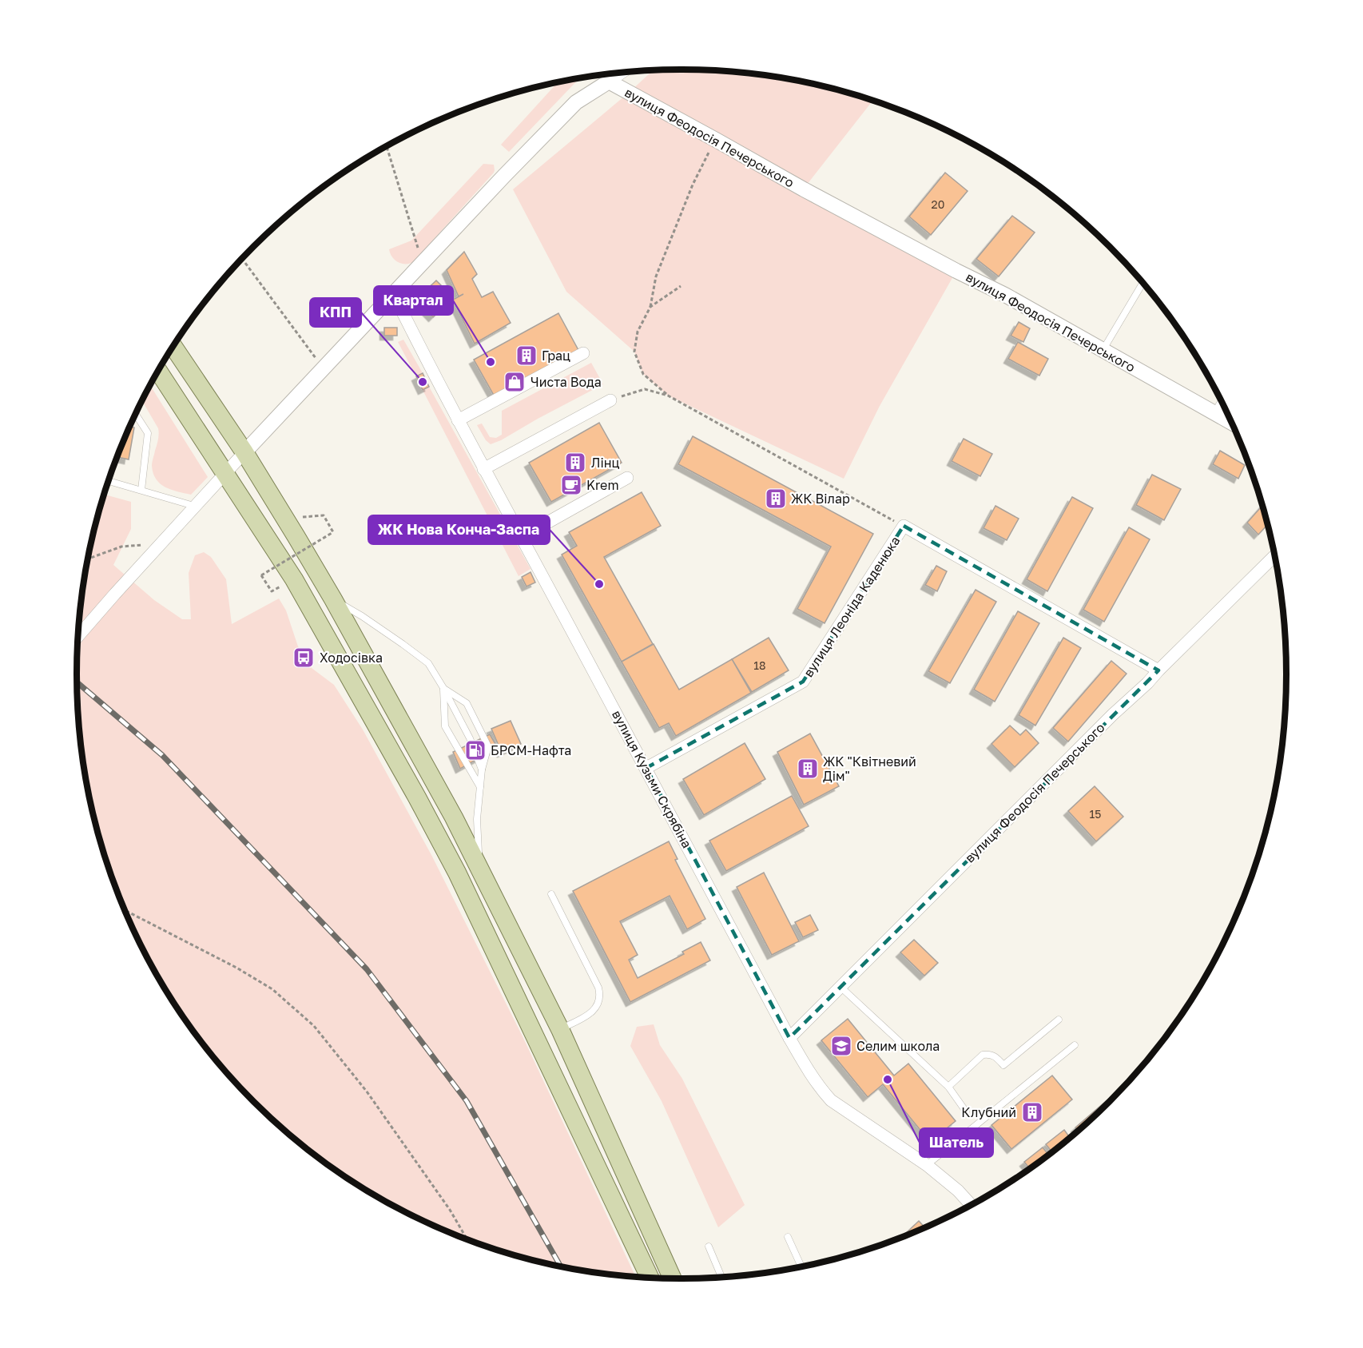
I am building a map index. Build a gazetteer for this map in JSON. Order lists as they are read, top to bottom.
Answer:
{
  "streets": {
    "street": ["вулиця Феодосія Печерського", "вулиця Леоніда Каденюка", "вулиця Кузьми Скрябіна"]
  },
  "crossings": [
    ["вулиця Феодосія Печерського", "вулиця Кузьми Скрябіна"],
    ["вулиця Леоніда Каденюка", "вулиця Кузьми Скрябіна"]
  ],
  "places": {
    "building": [
      "Грац",
      "Лінц",
      "ЖК Вілар",
      "ЖК \"Квітневий Дім\"",
      "Клубний"
    ],
    "other": [
      "Квартал",
      "КПП",
      "ЖК Нова Конча-Заспа",
      "Шатель"
    ],
    "shop": ["Чиста Вода"],
    "cafe": ["Krem"],
    "bus stop": ["Ходосівка"],
    "fuel station": ["БРСМ-Нафта"],
    "school or university": ["Селим школа"]
  },
  "house_numbers": ["20", "18", "15"]
}
